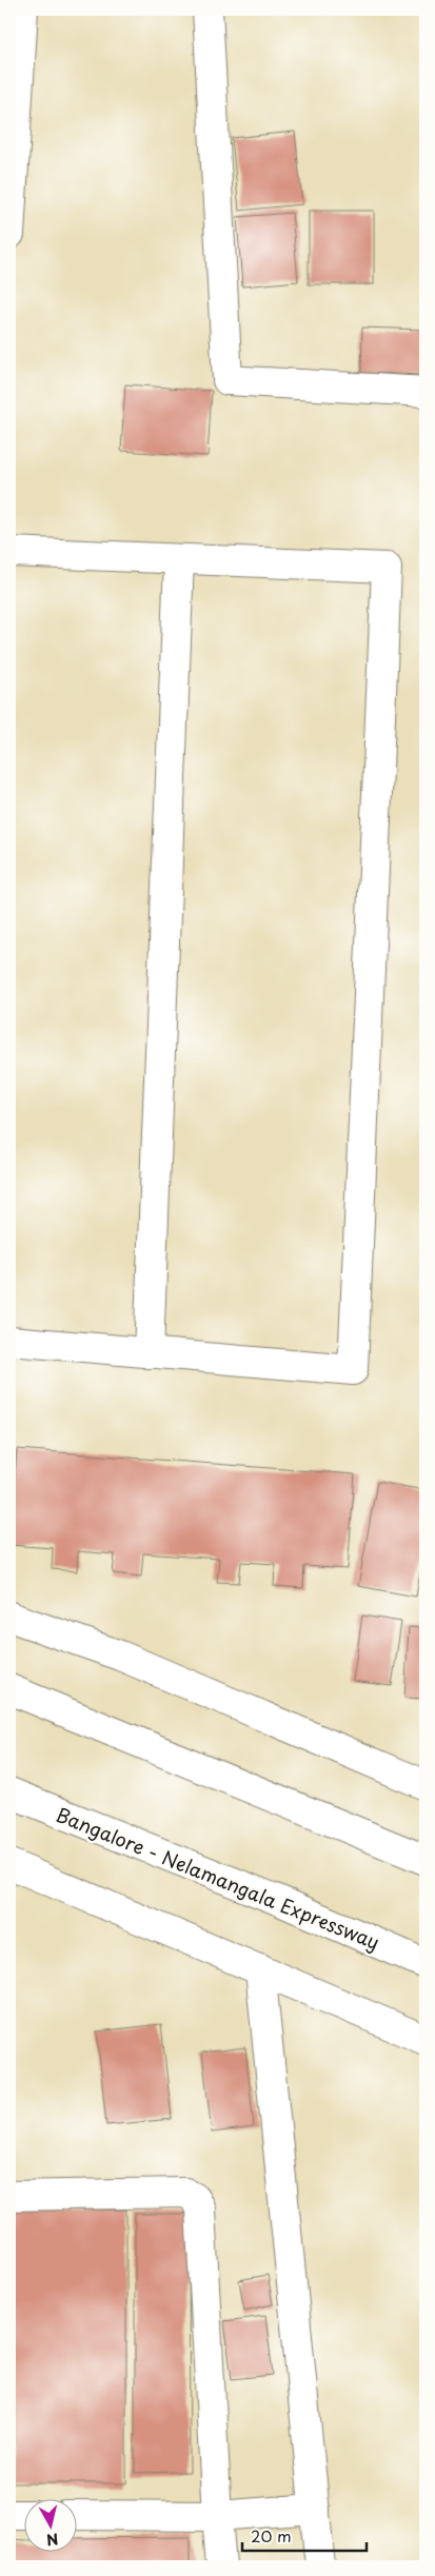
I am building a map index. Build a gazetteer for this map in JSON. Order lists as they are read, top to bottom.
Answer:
{
  "streets": {
    "main road": ["Bangalore - Nelamangala Expressway"]
  },
  "scale_bar": "20 m",
  "north": "bottom"
}
